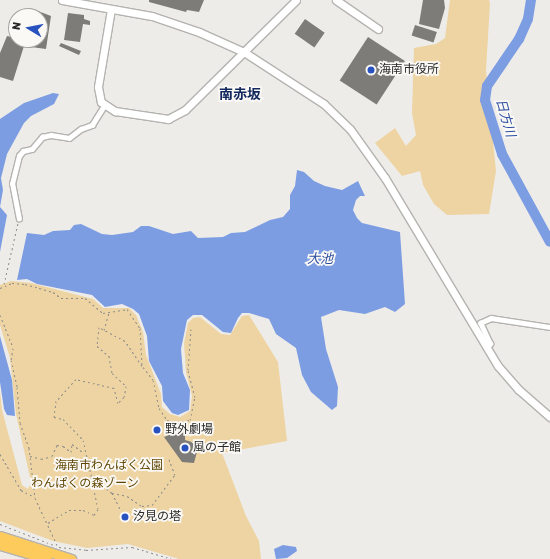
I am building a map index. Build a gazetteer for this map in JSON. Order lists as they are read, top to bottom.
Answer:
{
  "districts": ["南赤坂"],
  "water": ["日方川", "大池"],
  "parks": ["海南市わんぱく公園", "わんぱくの森ゾーン"],
  "places": [
    "海南市役所",
    "野外劇場",
    "風の子館",
    "汐見の塔"
  ],
  "north": "left"
}
